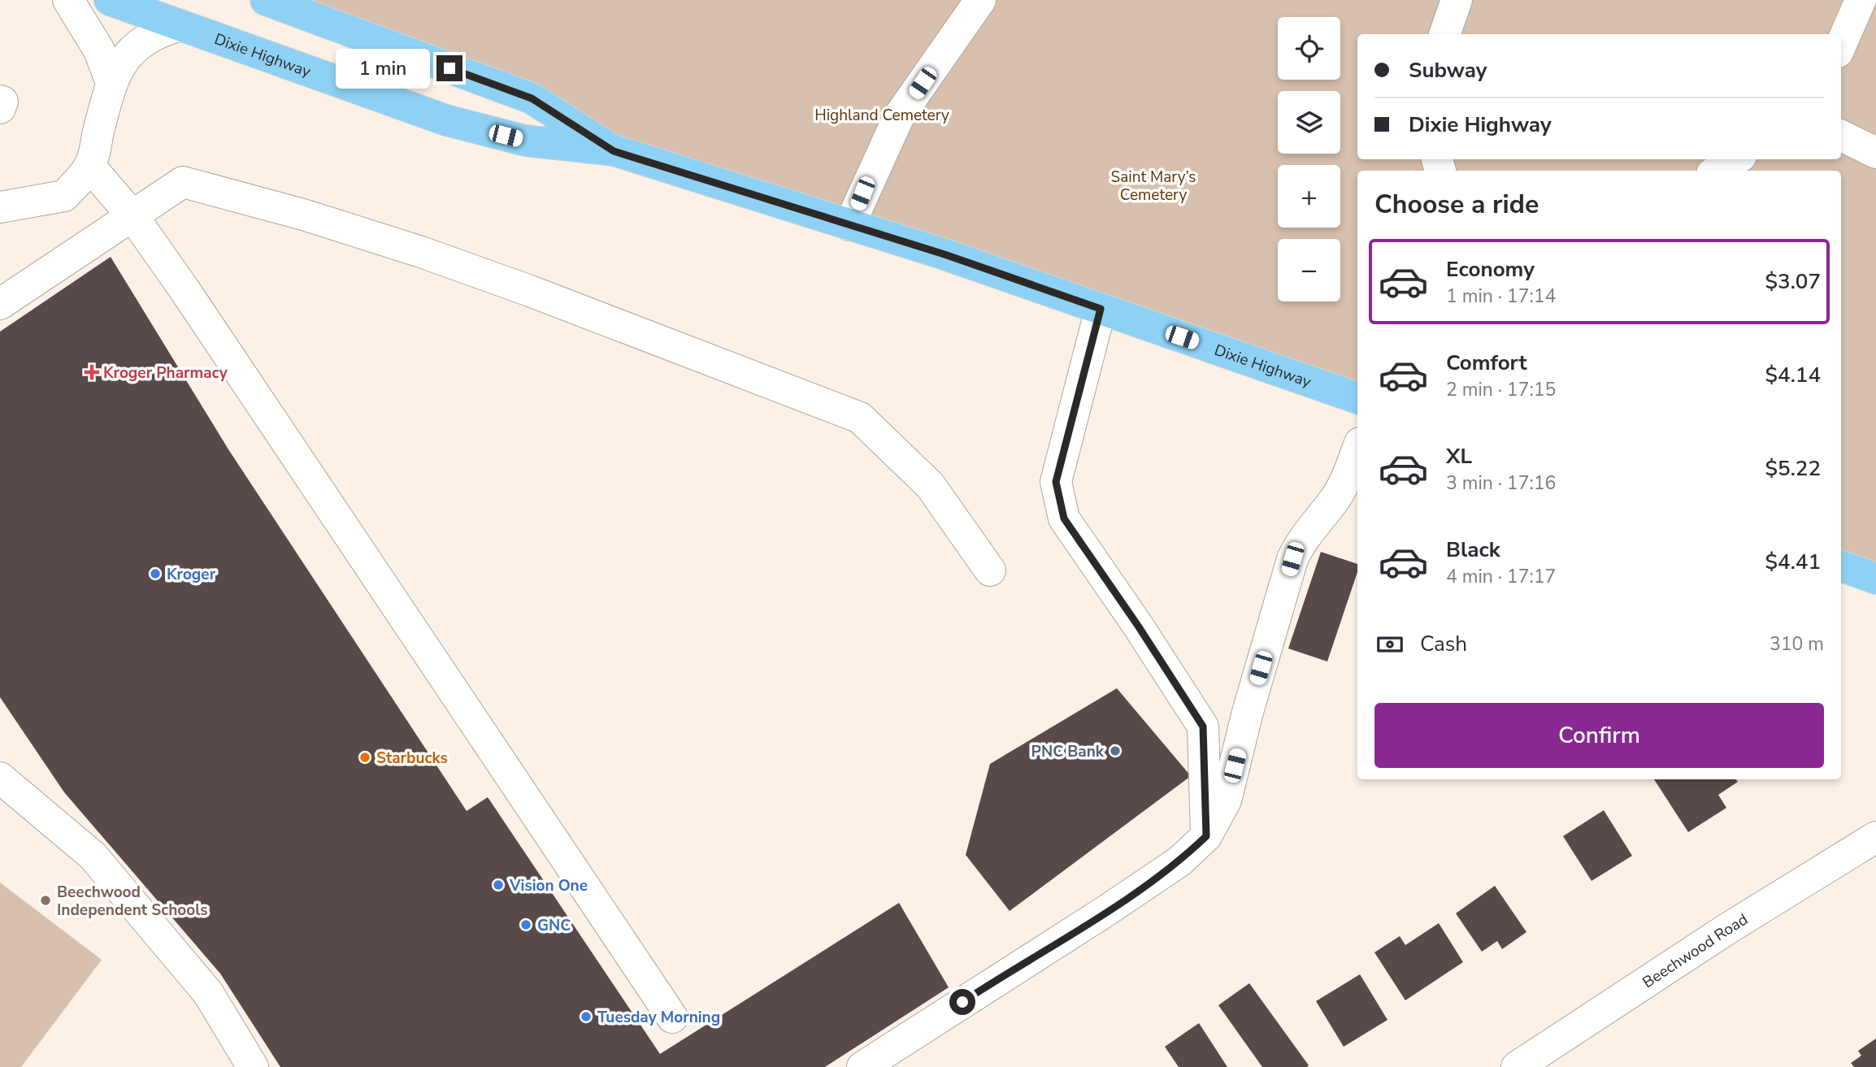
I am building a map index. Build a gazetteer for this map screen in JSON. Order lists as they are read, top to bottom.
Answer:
{
  "streets": {
    "main road": ["Dixie Highway"],
    "street": ["Beechwood Road"]
  },
  "parks": ["Highland Cemetery", "Saint Mary’s Cemetery"],
  "places": {
    "health": ["Kroger Pharmacy"],
    "other": [
      "Kroger",
      "PNC Bank",
      "Starbucks",
      "Vision One",
      "Beechwood Independent Schools",
      "GNC",
      "Tuesday Morning"
    ]
  },
  "page": {
    "map_buttons": ["+", "−"],
    "banner": ["Subway", "Dixie Highway"],
    "bubble": "1 min",
    "heading": "Choose a ride",
    "list": [
      {
        "name": "Economy",
        "note": "1 min · 17:14",
        "value": "$3.07"
      },
      {
        "name": "Comfort",
        "note": "2 min · 17:15",
        "value": "$4.14"
      },
      {
        "name": "XL",
        "note": "3 min · 17:16",
        "value": "$5.22"
      },
      {
        "name": "Black",
        "note": "4 min · 17:17",
        "value": "$4.41"
      }
    ],
    "pay": ["Cash", "310 m"],
    "buttons": "Confirm"
  }
}
